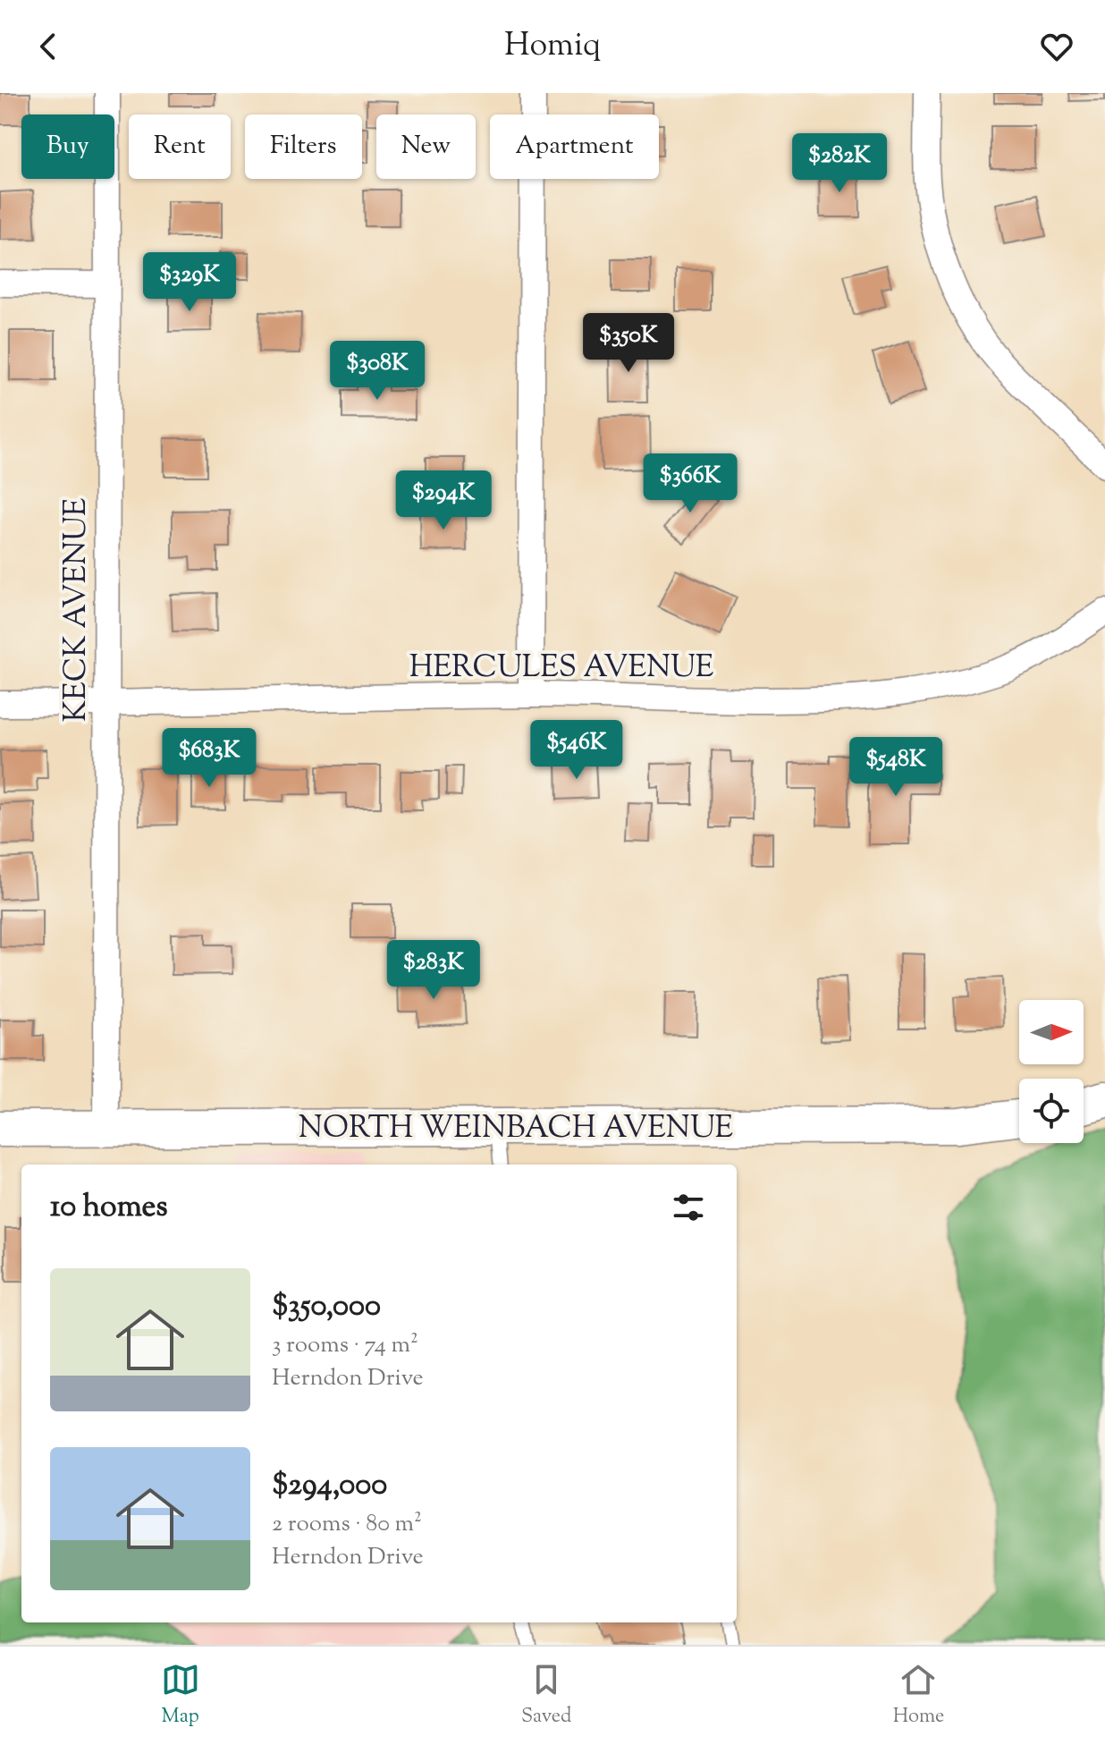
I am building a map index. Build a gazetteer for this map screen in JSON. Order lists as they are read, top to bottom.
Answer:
{
  "streets": {
    "main road": ["NORTH WEINBACH AVENUE"],
    "street": ["KECK AVENUE", "HERCULES AVENUE"]
  },
  "crossings": [
    ["KECK AVENUE", "HERCULES AVENUE"],
    ["KECK AVENUE", "NORTH WEINBACH AVENUE"]
  ],
  "north": "right",
  "page": {
    "header": "Homiq",
    "chip": [
      "Buy",
      "Rent",
      "Filters",
      "New",
      "Apartment"
    ],
    "price": [
      "$282K",
      "$329K",
      "$350K",
      "$308K",
      "$366K",
      "$294K",
      "$546K",
      "$683K",
      "$548K",
      "$283K"
    ],
    "heading": "10 homes",
    "list": [
      {
        "name": "$350,000",
        "note": "3 rooms · 74 m² · Herndon Drive"
      },
      {
        "name": "$294,000",
        "note": "2 rooms · 80 m² · Herndon Drive"
      }
    ],
    "tabs": ["Map", "Saved", "Home"]
  }
}
